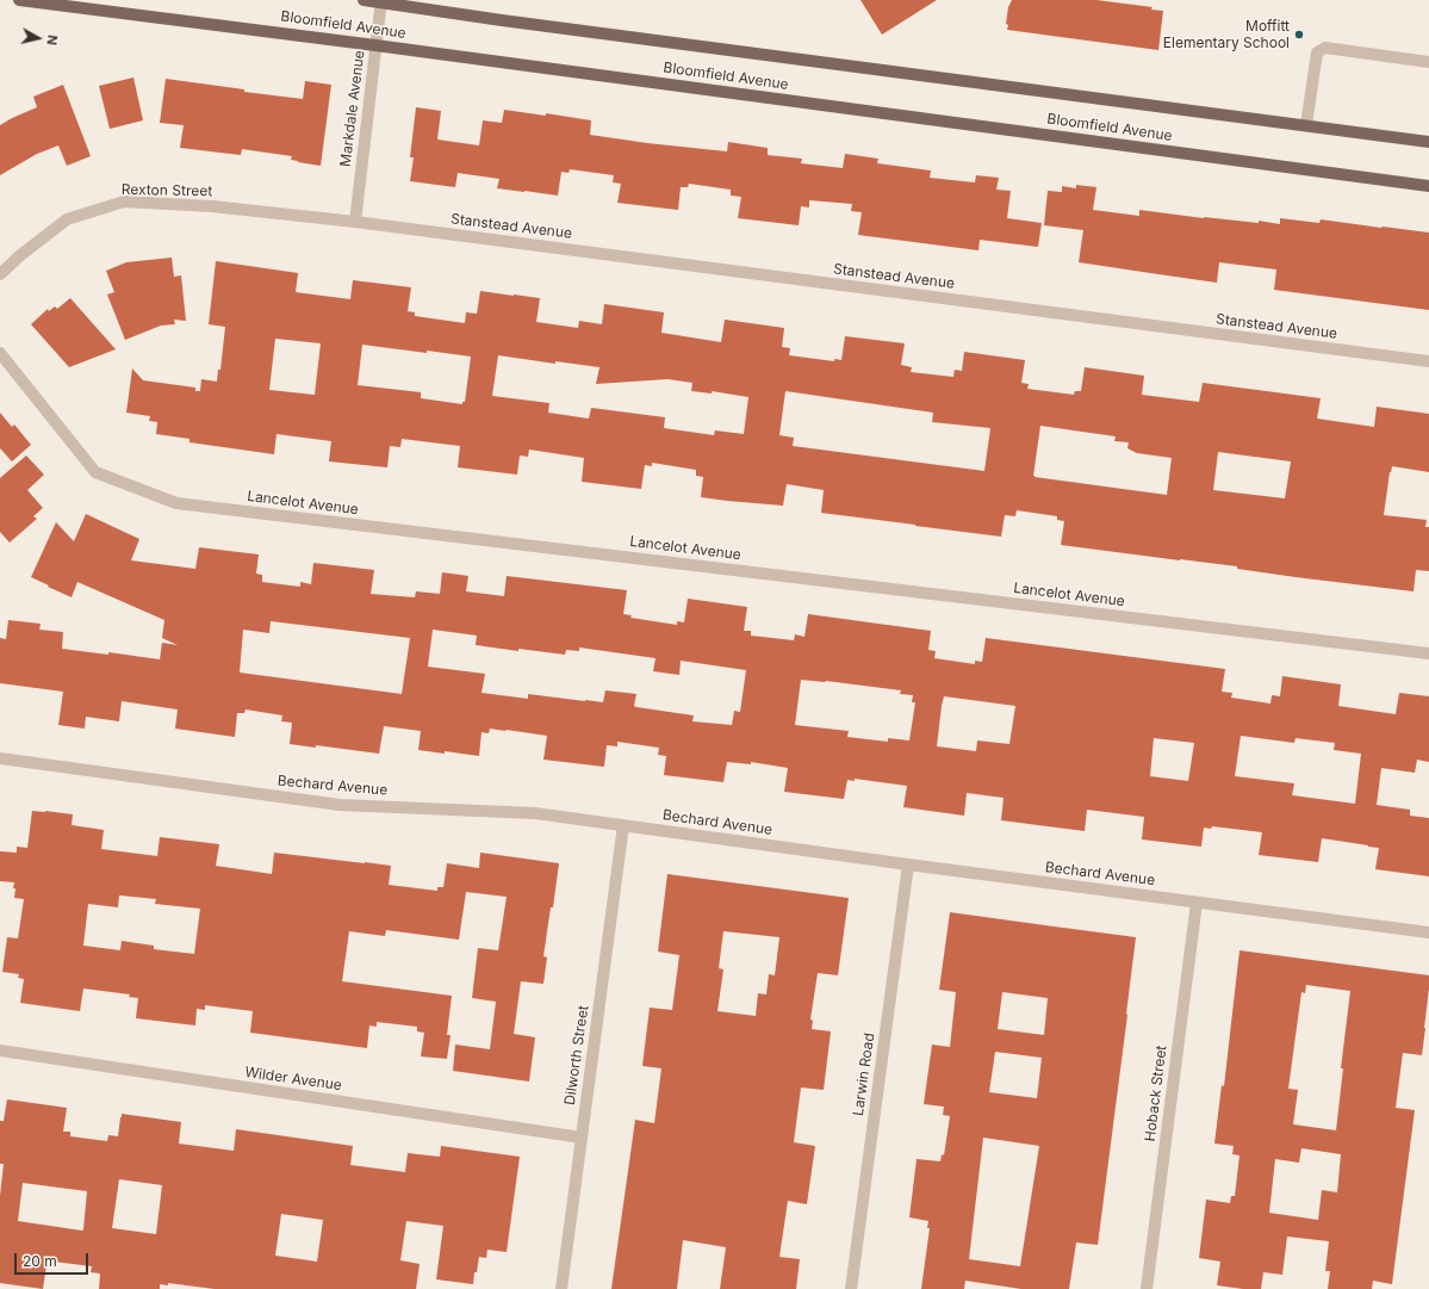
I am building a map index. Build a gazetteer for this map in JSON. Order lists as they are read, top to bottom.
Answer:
{
  "streets": {
    "main road": ["Bloomfield Avenue"],
    "street": [
      "Markdale Avenue",
      "Rexton Street",
      "Stanstead Avenue",
      "Lancelot Avenue",
      "Bechard Avenue",
      "Dilworth Street",
      "Larwin Road",
      "Wilder Avenue",
      "Hoback Street"
    ]
  },
  "crossings": [
    ["Bloomfield Avenue", "Markdale Avenue"],
    ["Markdale Avenue", "Rexton Street"],
    ["Markdale Avenue", "Stanstead Avenue"],
    ["Rexton Street", "Stanstead Avenue"],
    ["Bechard Avenue", "Dilworth Street"],
    ["Bechard Avenue", "Larwin Road"],
    ["Bechard Avenue", "Hoback Street"],
    ["Dilworth Street", "Wilder Avenue"]
  ],
  "places": ["Moffitt Elementary School"],
  "scale_bar": "20 m",
  "north": "right"
}
